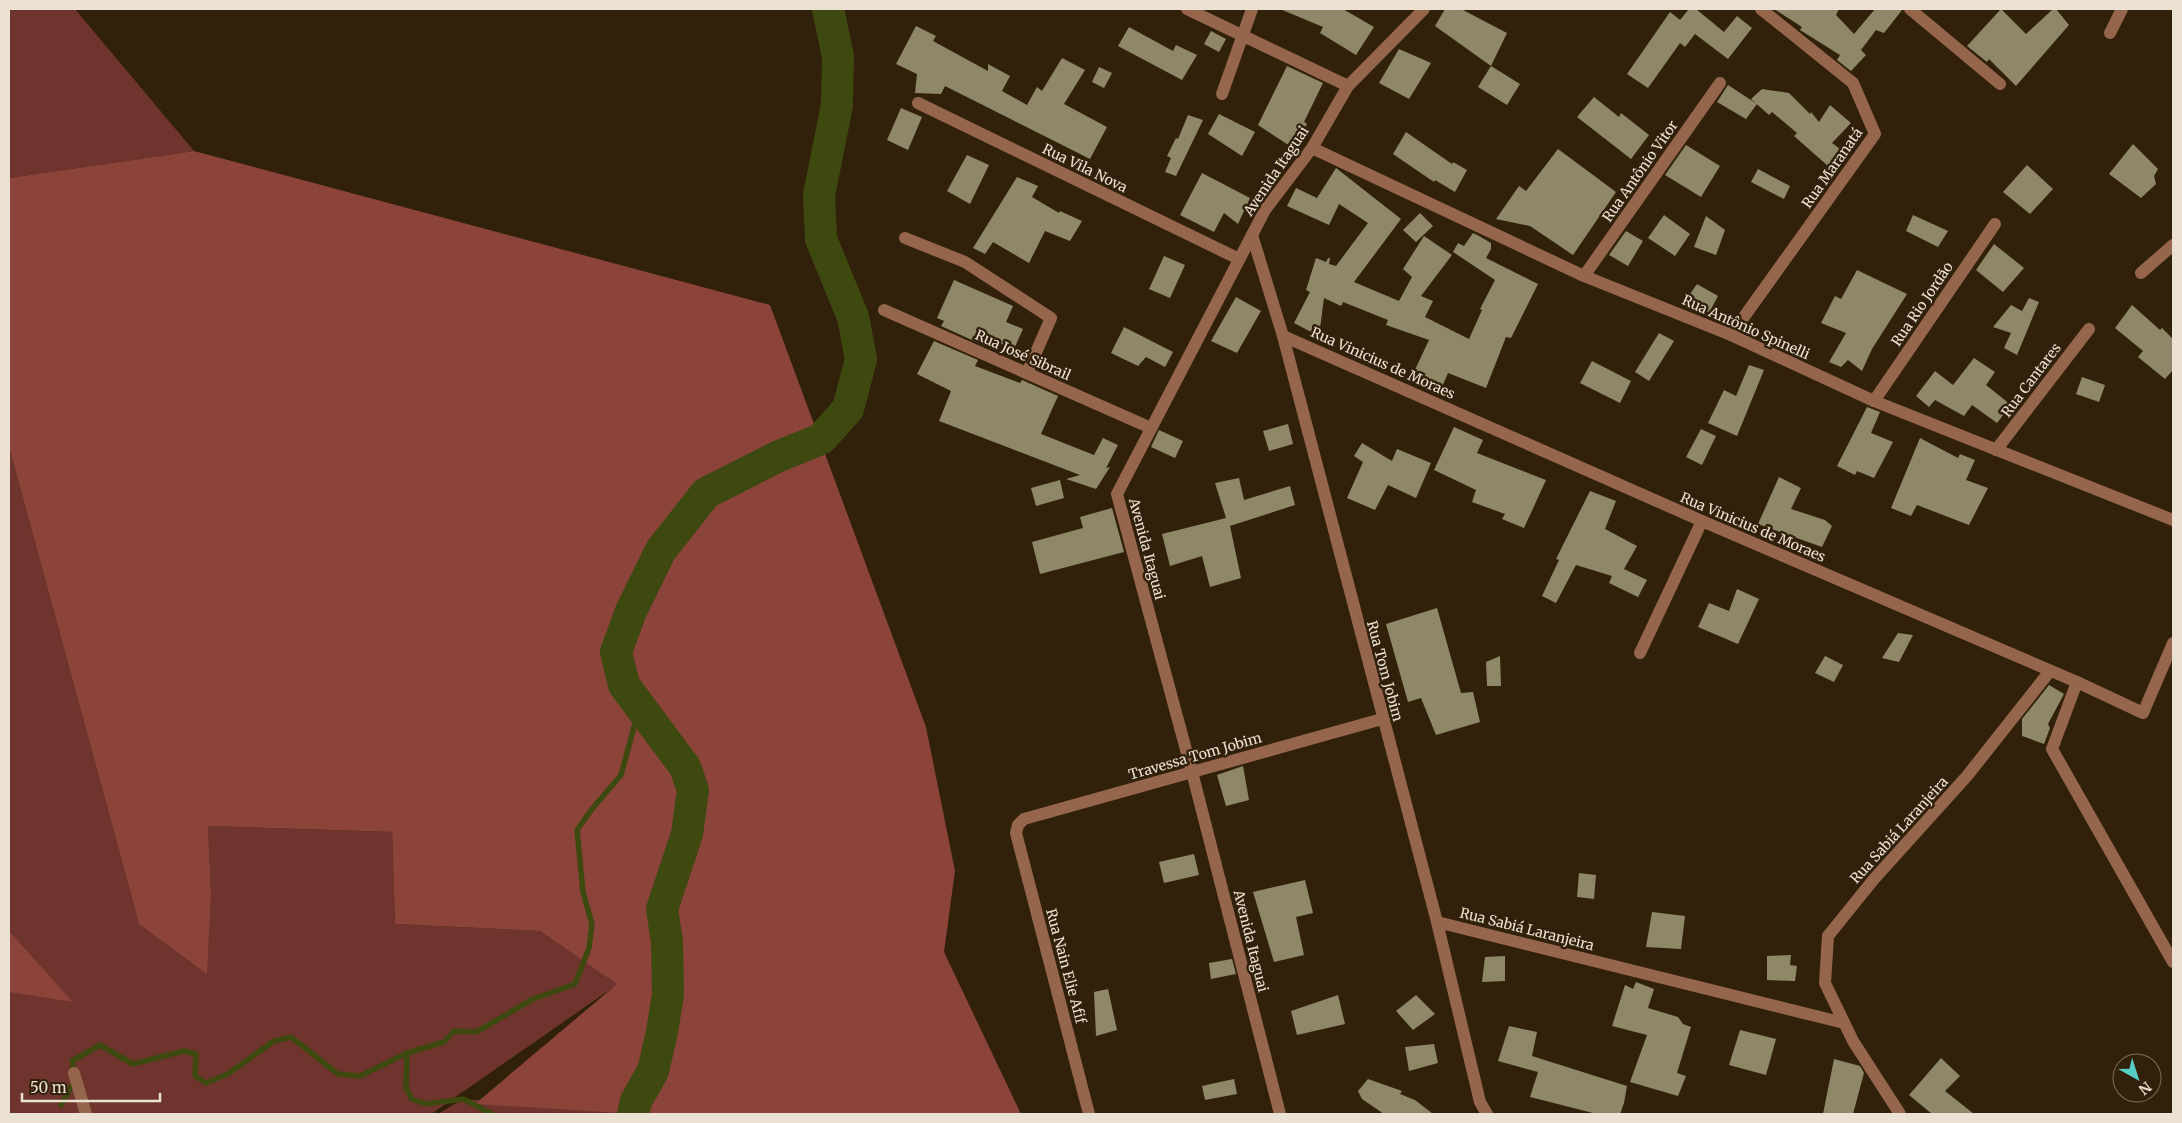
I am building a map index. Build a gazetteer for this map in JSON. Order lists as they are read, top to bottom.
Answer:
{
  "streets": {
    "street": [
      "Rua Vila Nova",
      "Rua Maranatá",
      "Avenida Itaguai",
      "Rua Antônio Vitor",
      "Rua Rio Jordão",
      "Rua Antônio Spinelli",
      "Rua José Sibrail",
      "Rua Vinicius de Moraes",
      "Rua Cantares",
      "Rua Tom Jobim",
      "Travessa Tom Jobim",
      "Rua Sabiá Laranjeira",
      "Rua Nain Elie Afif"
    ]
  },
  "crossings": [
    ["Rua Vila Nova", "Avenida Itaguai"],
    ["Rua Maranatá", "Rua Antônio Spinelli"],
    ["Avenida Itaguai", "Rua Antônio Spinelli"],
    ["Avenida Itaguai", "Rua José Sibrail"],
    ["Avenida Itaguai", "Rua Tom Jobim"],
    ["Avenida Itaguai", "Travessa Tom Jobim"],
    ["Rua Antônio Vitor", "Rua Antônio Spinelli"],
    ["Rua Rio Jordão", "Rua Antônio Spinelli"],
    ["Rua Antônio Spinelli", "Rua Cantares"],
    ["Rua Vinicius de Moraes", "Rua Tom Jobim"],
    ["Rua Vinicius de Moraes", "Rua Sabiá Laranjeira"],
    ["Rua Tom Jobim", "Travessa Tom Jobim"],
    ["Rua Tom Jobim", "Rua Sabiá Laranjeira"],
    ["Travessa Tom Jobim", "Rua Nain Elie Afif"]
  ],
  "scale_bar": "50 m",
  "north": "bottom right"
}
